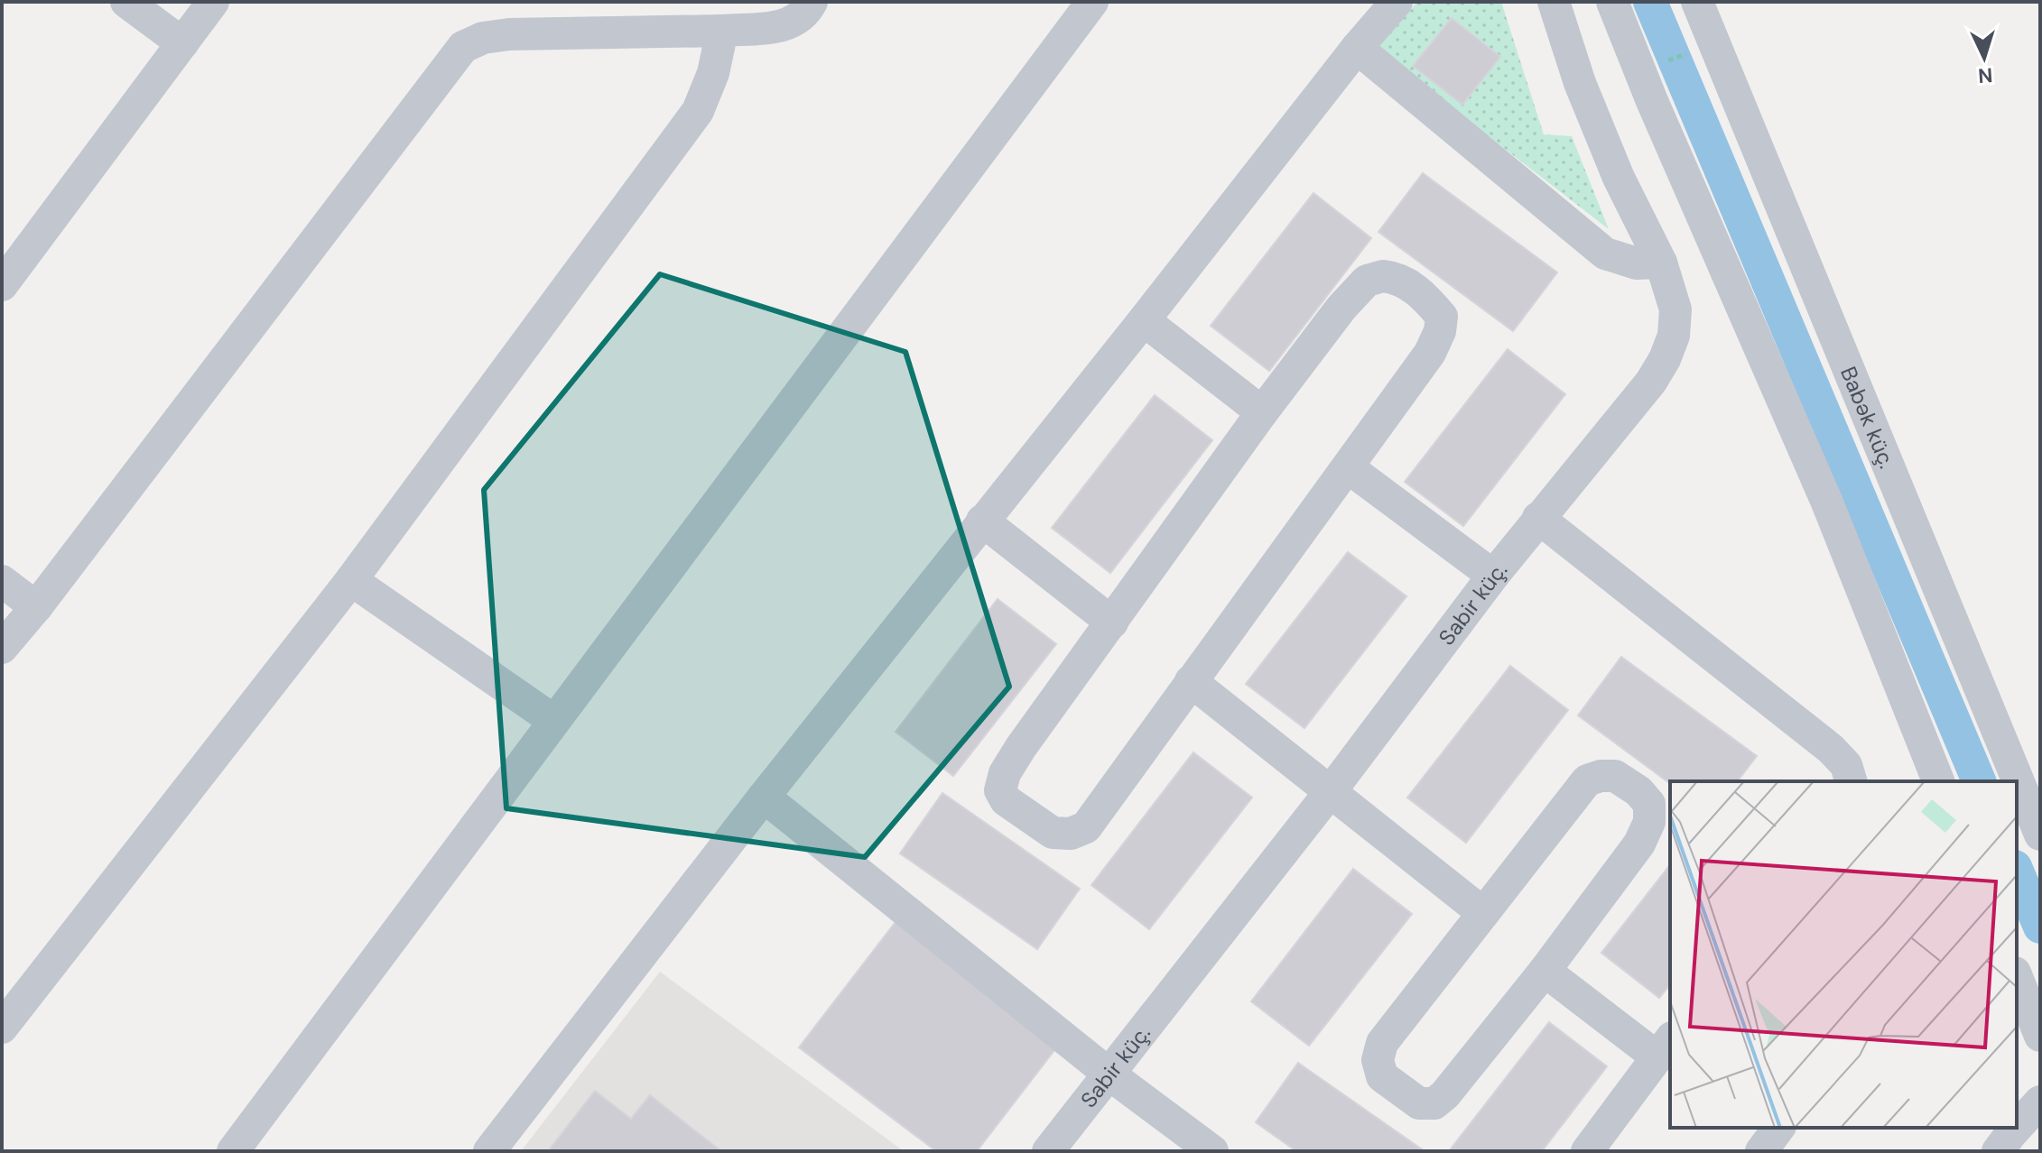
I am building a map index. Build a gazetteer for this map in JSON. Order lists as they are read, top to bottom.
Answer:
{
  "streets": {
    "street": ["Babək küç.", "Sabir küç."]
  },
  "north": "bottom"
}
